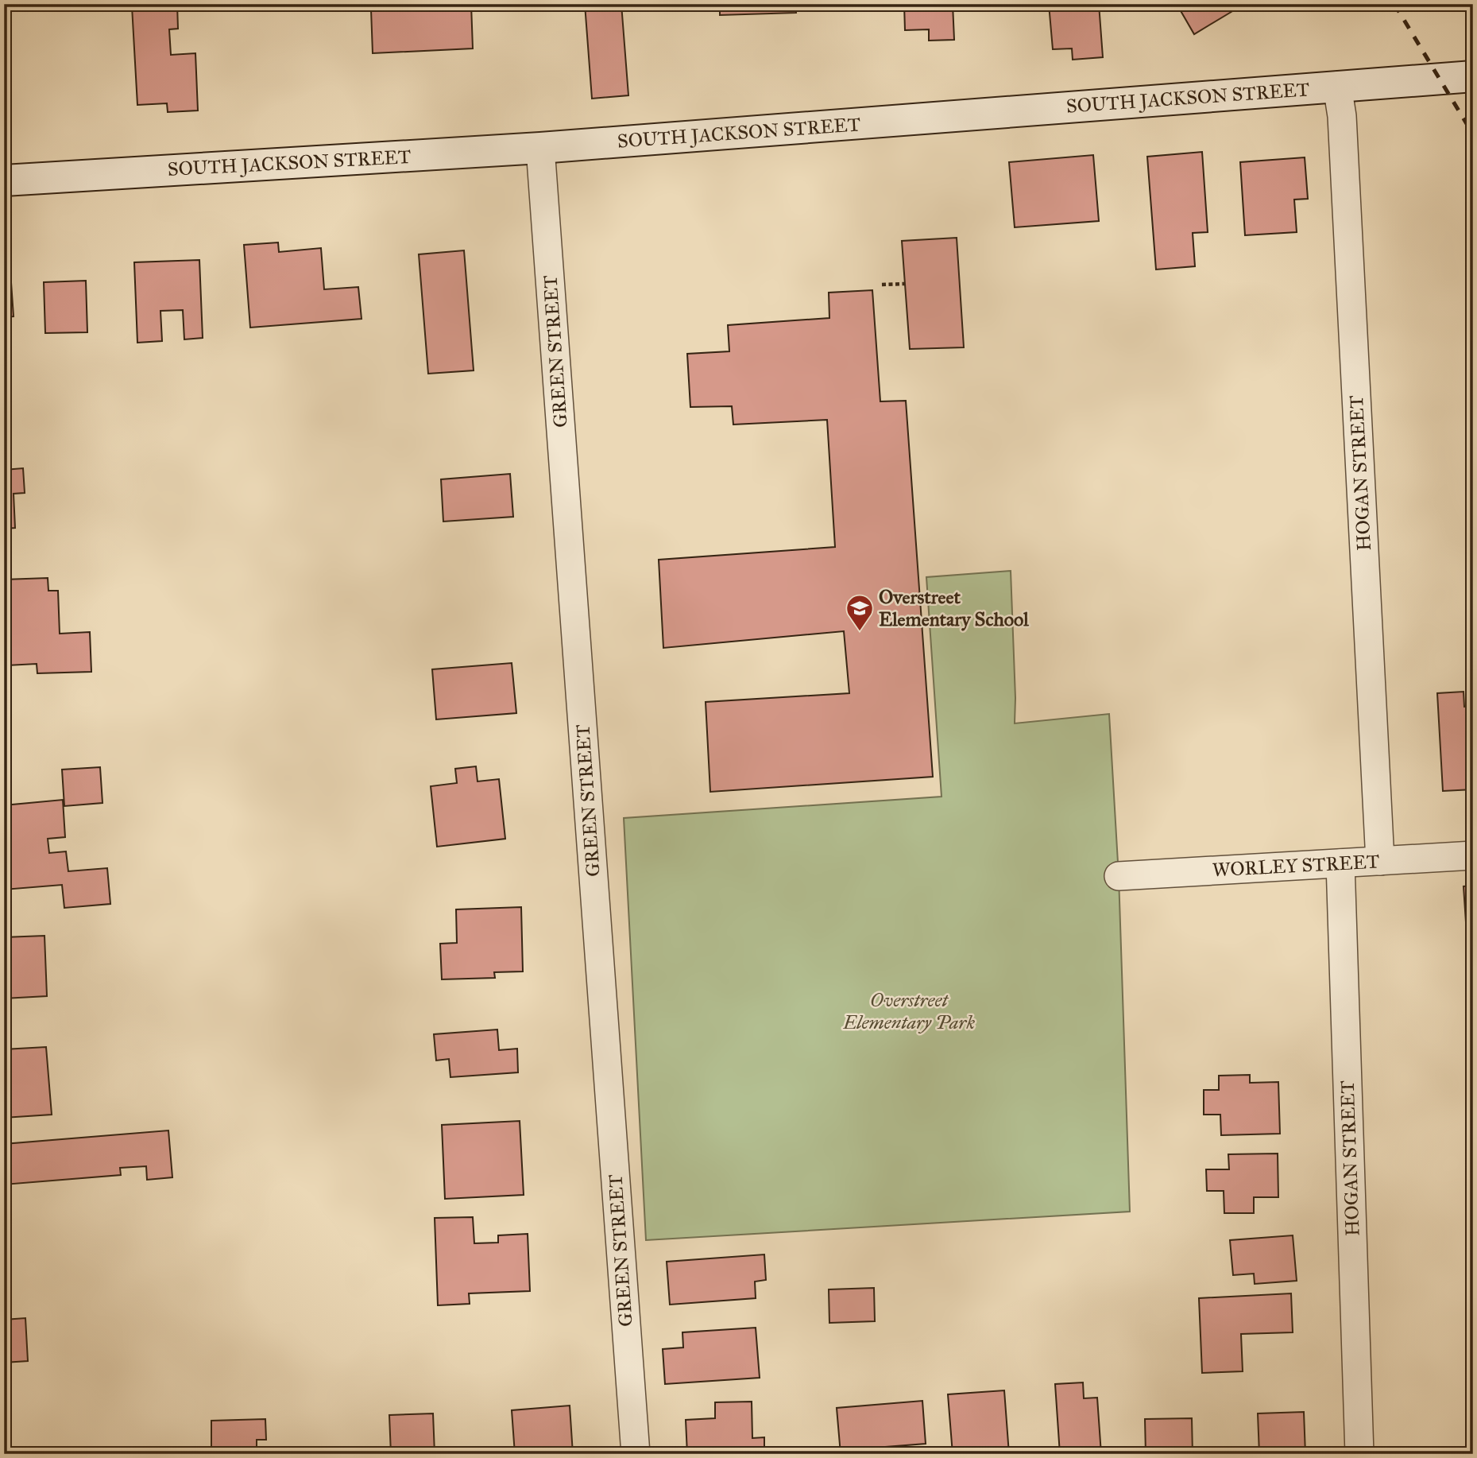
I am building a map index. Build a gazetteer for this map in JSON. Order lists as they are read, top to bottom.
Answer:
{
  "streets": {
    "main road": ["SOUTH JACKSON STREET"],
    "street": ["GREEN STREET", "HOGAN STREET", "WORLEY STREET"]
  },
  "crossings": [
    ["SOUTH JACKSON STREET", "GREEN STREET"],
    ["SOUTH JACKSON STREET", "HOGAN STREET"],
    ["HOGAN STREET", "WORLEY STREET"]
  ],
  "parks": ["Overstreet Elementary Park"],
  "places": {
    "school or university": ["Overstreet Elementary School"]
  }
}
